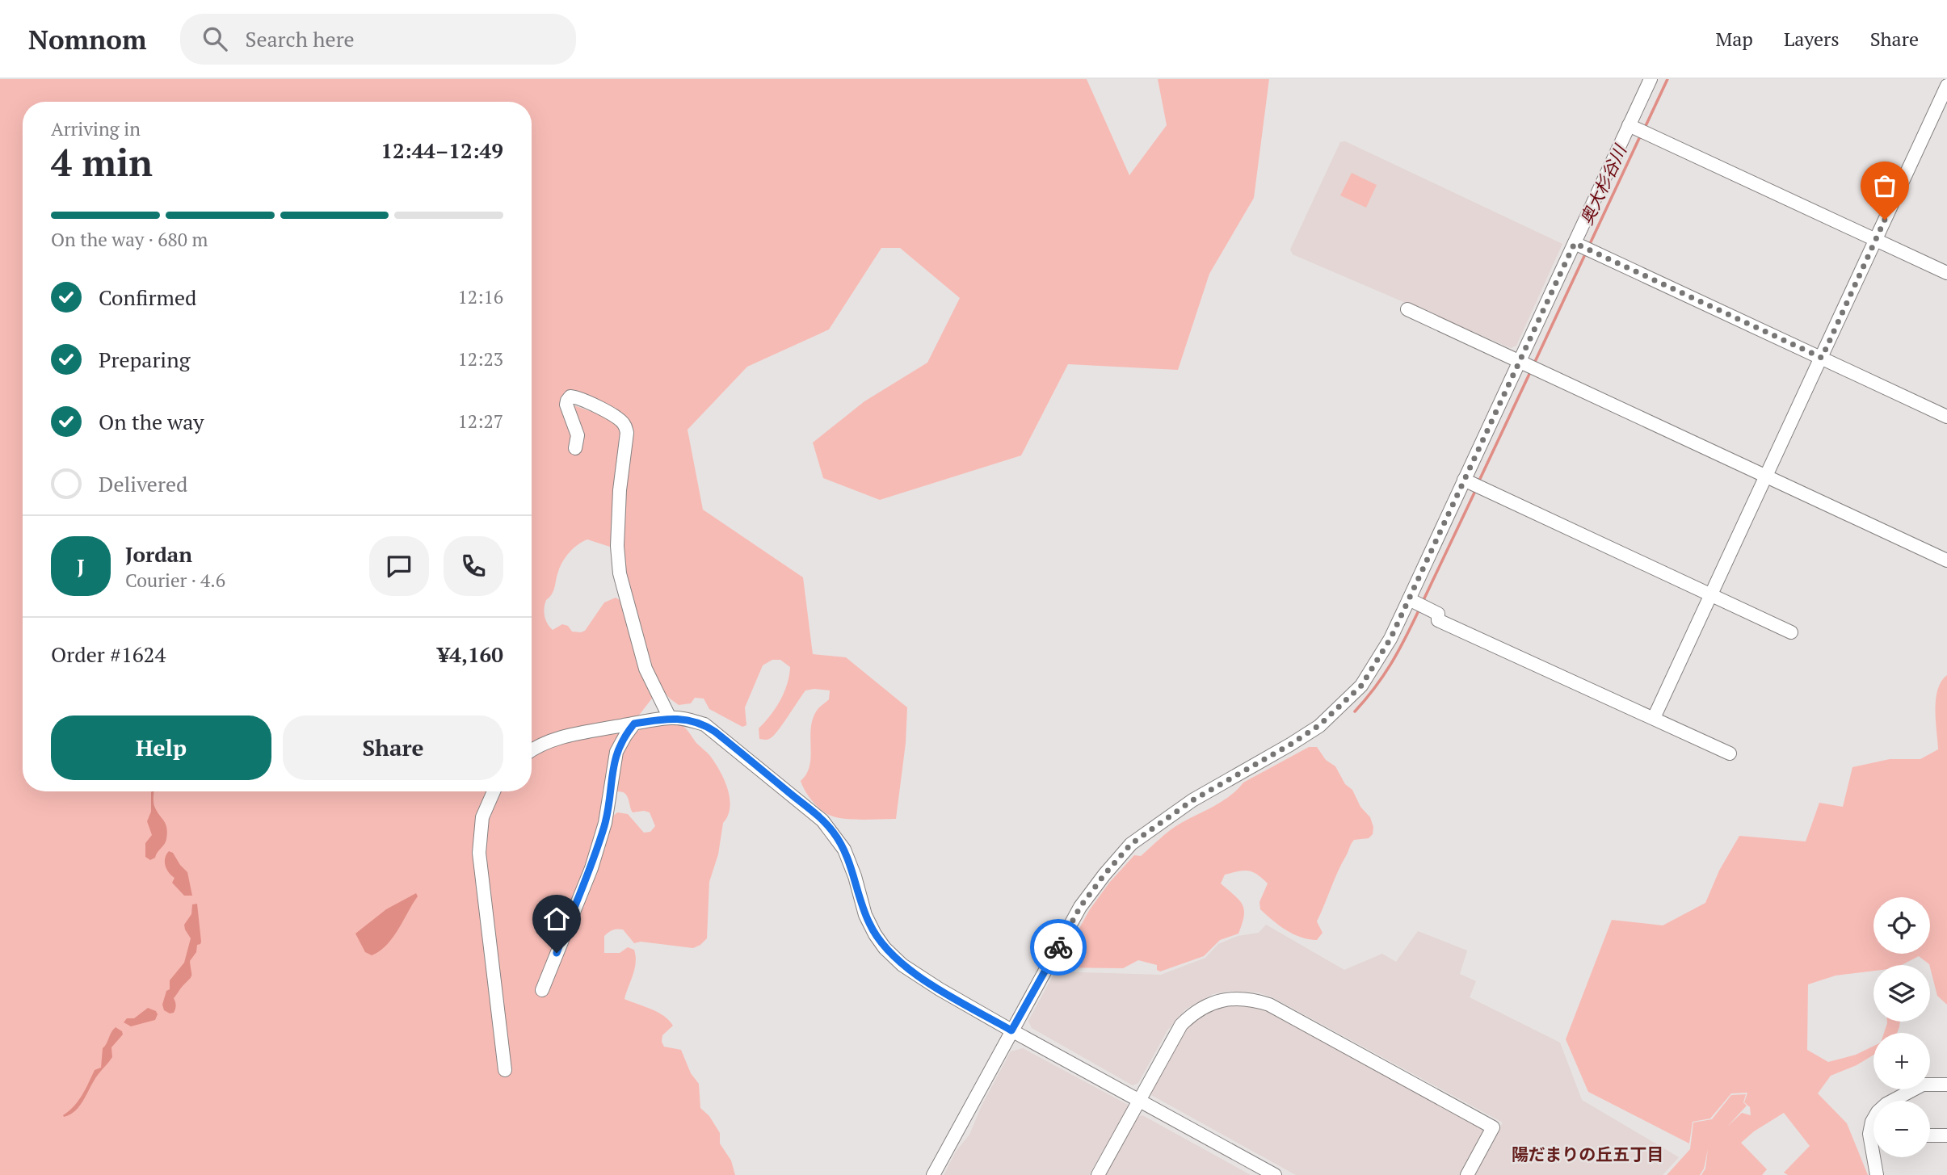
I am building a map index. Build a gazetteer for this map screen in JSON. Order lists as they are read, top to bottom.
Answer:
{
  "districts": ["陽だまりの丘五丁目"],
  "water": ["奥大杉谷川"],
  "page": {
    "header": "Nomnom",
    "search": "Search here",
    "nav": ["Map", "Layers", "Share"],
    "heading": ["4 min", "Arriving in", "12:44–12:49"],
    "panel": [
      "Jordan",
      "Courier · 4.6",
      "Order #1624",
      "¥4,160"
    ],
    "bar": "On the way · 680 m",
    "list": [
      ["Confirmed", "12:16"],
      ["Preparing", "12:23"],
      ["On the way", "12:27"],
      "Delivered"
    ],
    "round": "J",
    "buttons": ["Help", "Share"],
    "map_buttons": ["+", "−"]
  }
}
